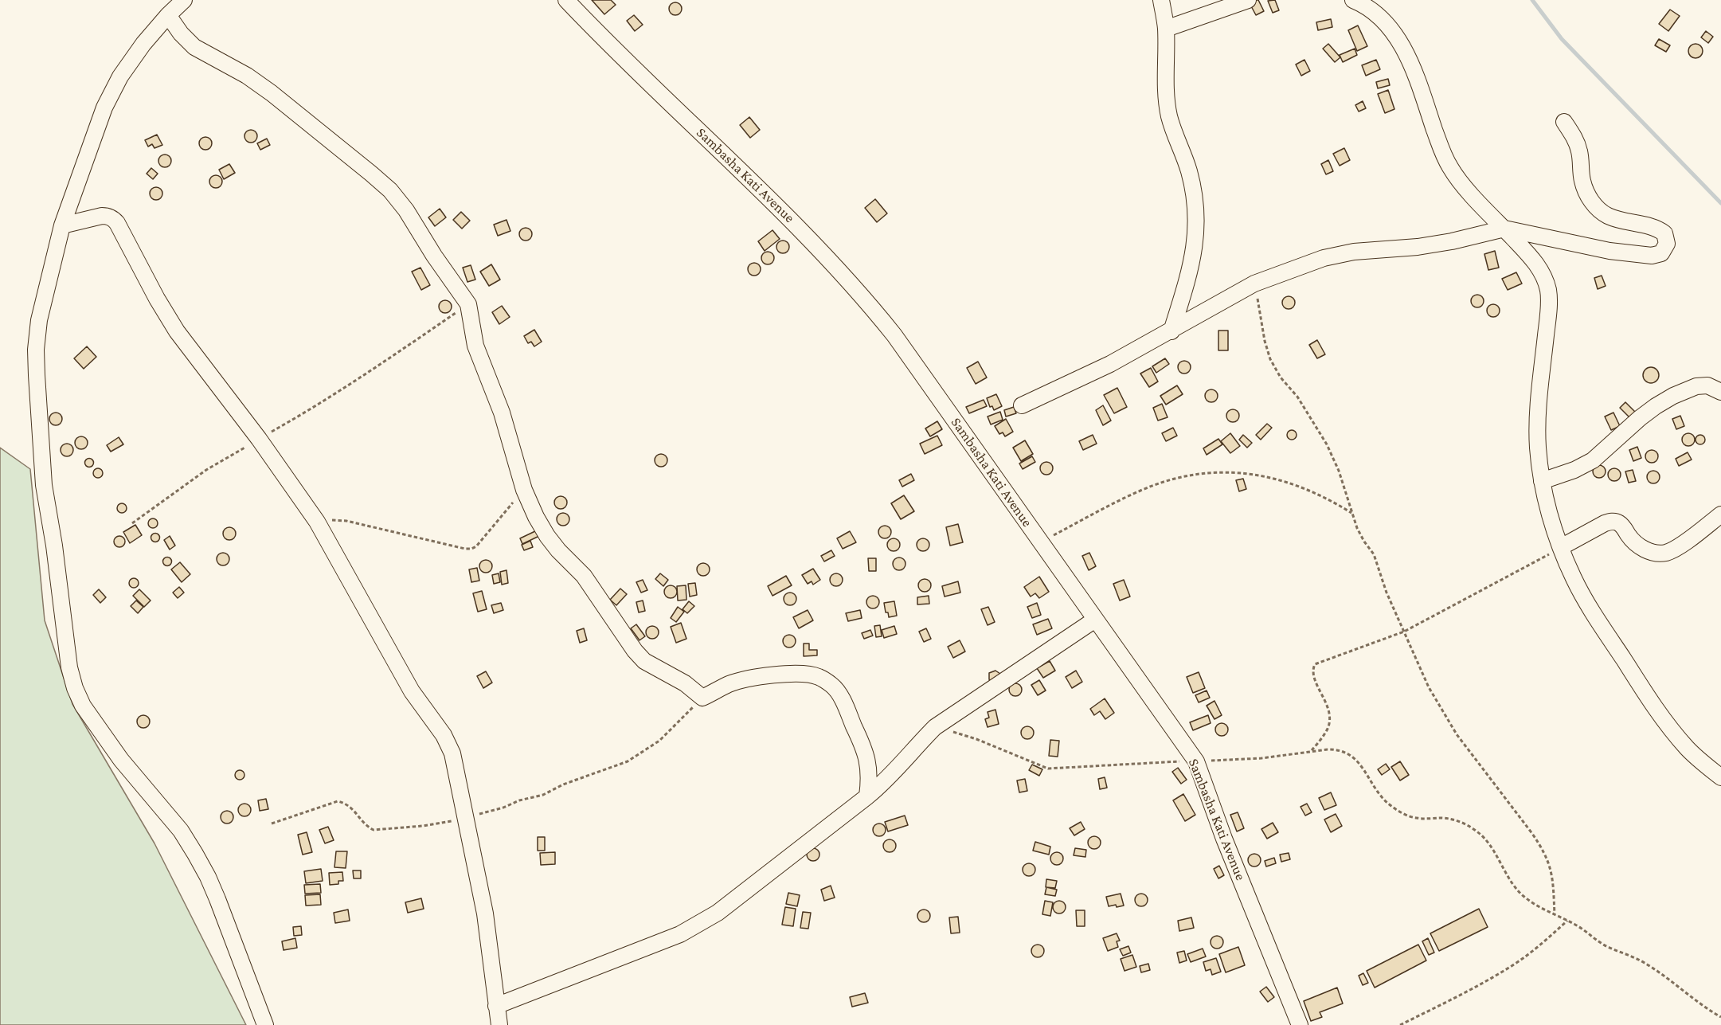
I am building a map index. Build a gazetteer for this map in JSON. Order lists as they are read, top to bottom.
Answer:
{
  "streets": {
    "street": ["Sambasha Kati Avenue"]
  }
}
